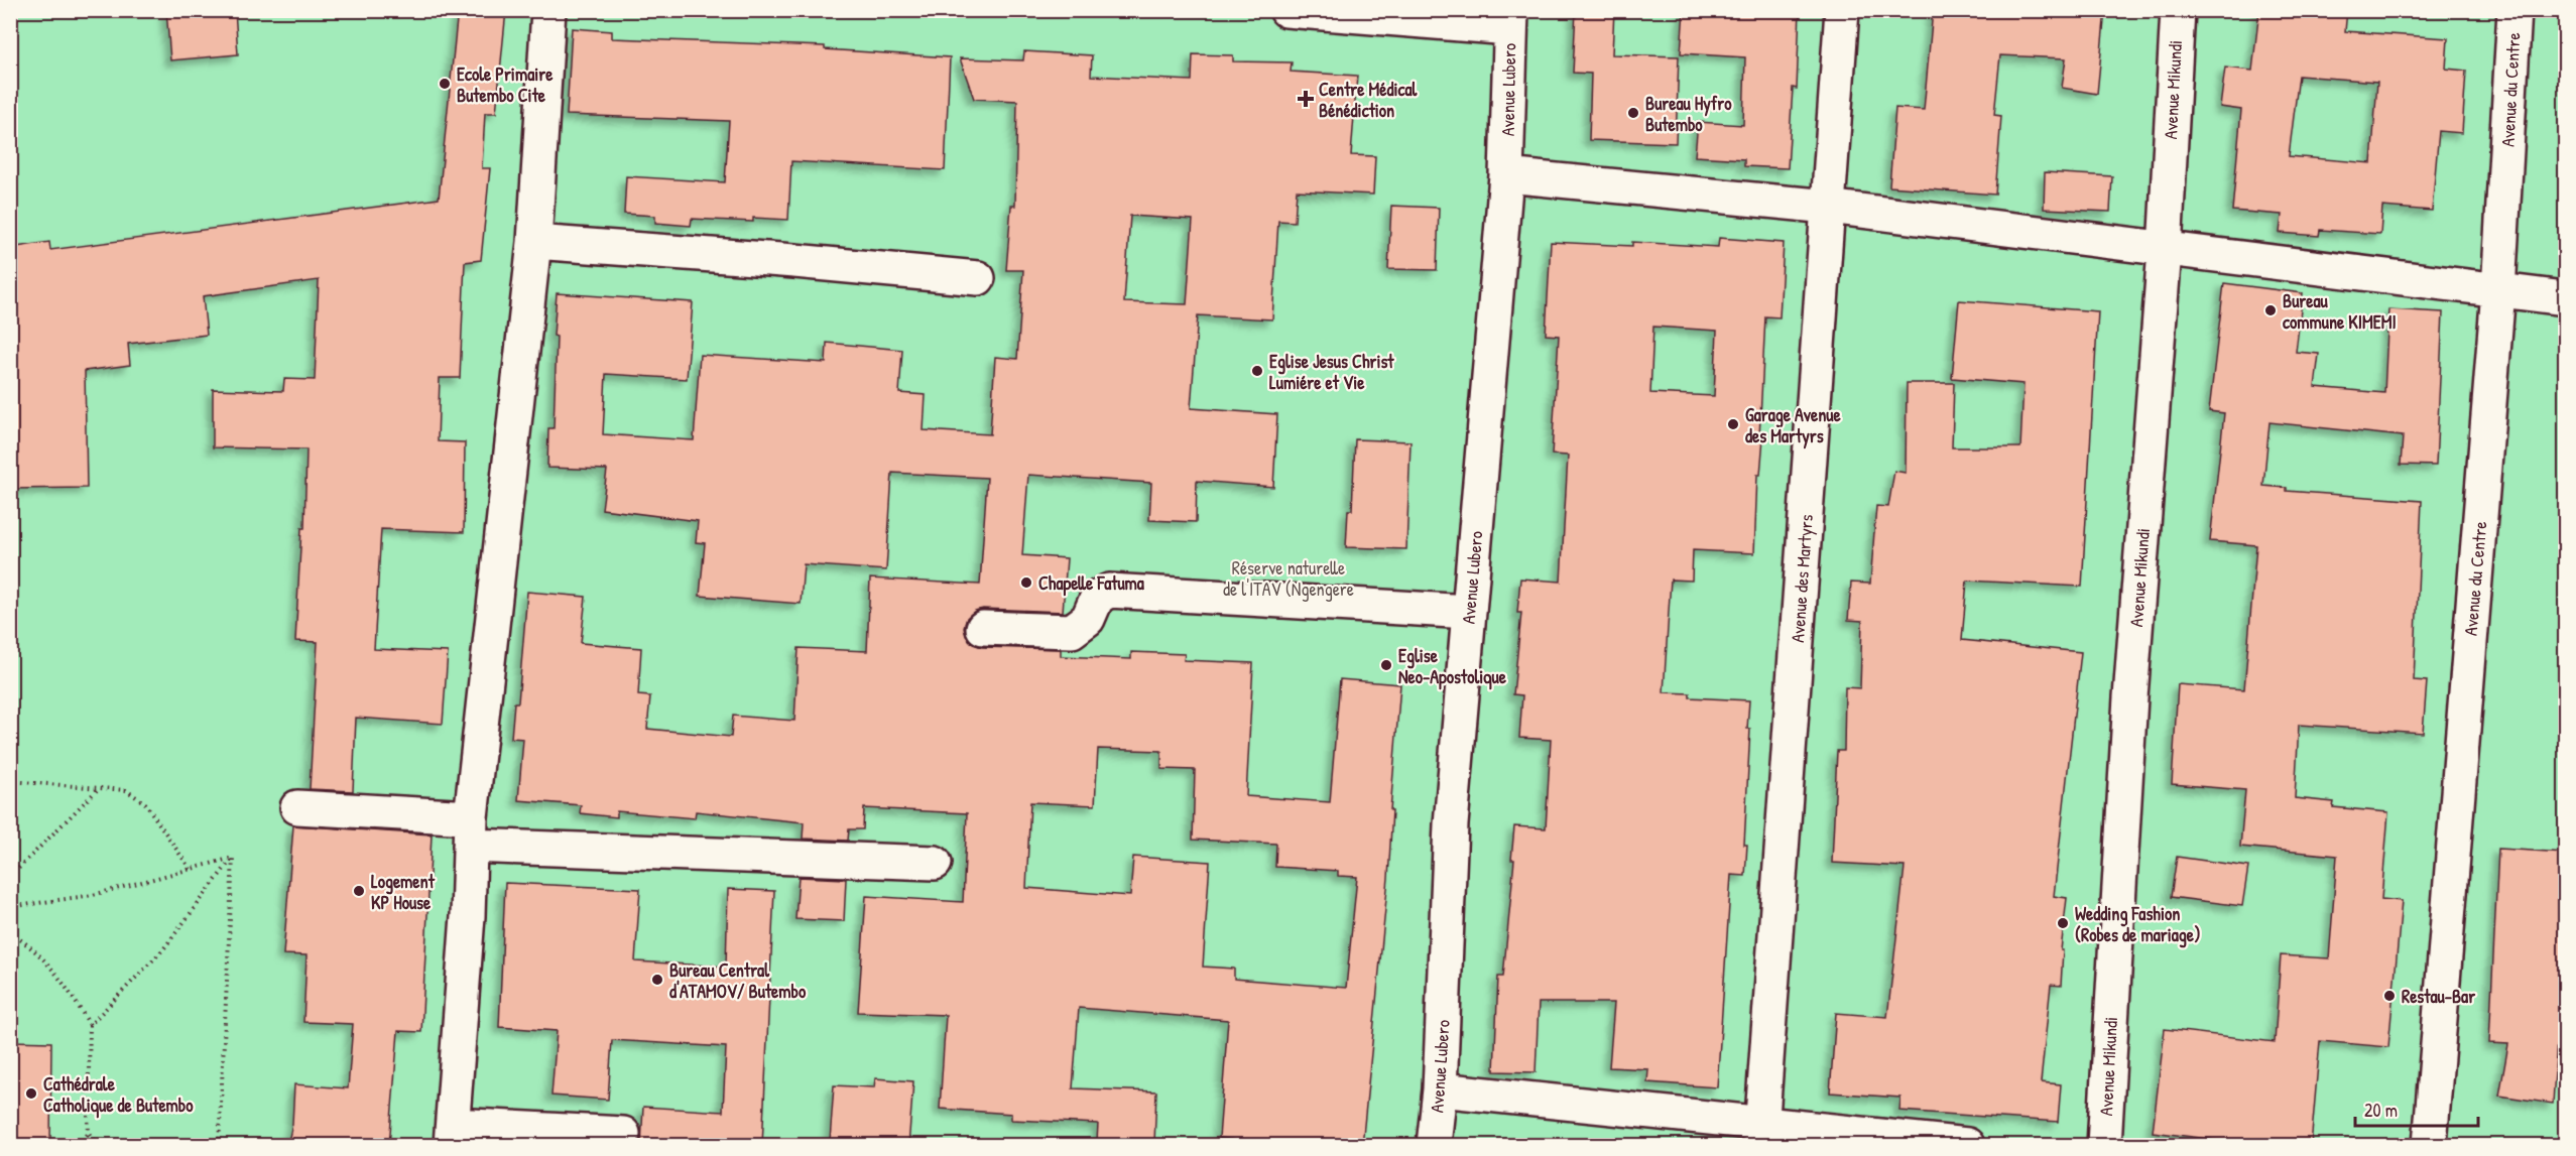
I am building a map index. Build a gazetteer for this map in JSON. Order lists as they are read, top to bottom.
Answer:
{
  "streets": {
    "street": [
      "Avenue Lubero",
      "Avenue Mikundi",
      "Avenue du Centre",
      "Avenue des Martyrs"
    ]
  },
  "parks": ["Réserve naturelle de l'ITAV (Ngengere"],
  "places": {
    "other": [
      "Ecole Primaire Butembo Cite",
      "Bureau Hyfro Butembo",
      "Bureau commune KIMEMI",
      "Eglise Jesus Christ Lumiére et Vie",
      "Garage Avenue des Martyrs",
      "Chapelle Fatuma",
      "Eglise Neo-Apostolique",
      "Logement KP House",
      "Wedding Fashion (Robes de mariage)",
      "Bureau Central d'ATAMOV/ Butembo",
      "Restau-Bar",
      "Cathédrale Catholique de Butembo"
    ],
    "health": ["Centre Médical Bénédiction"]
  },
  "scale_bar": "20 m"
}
